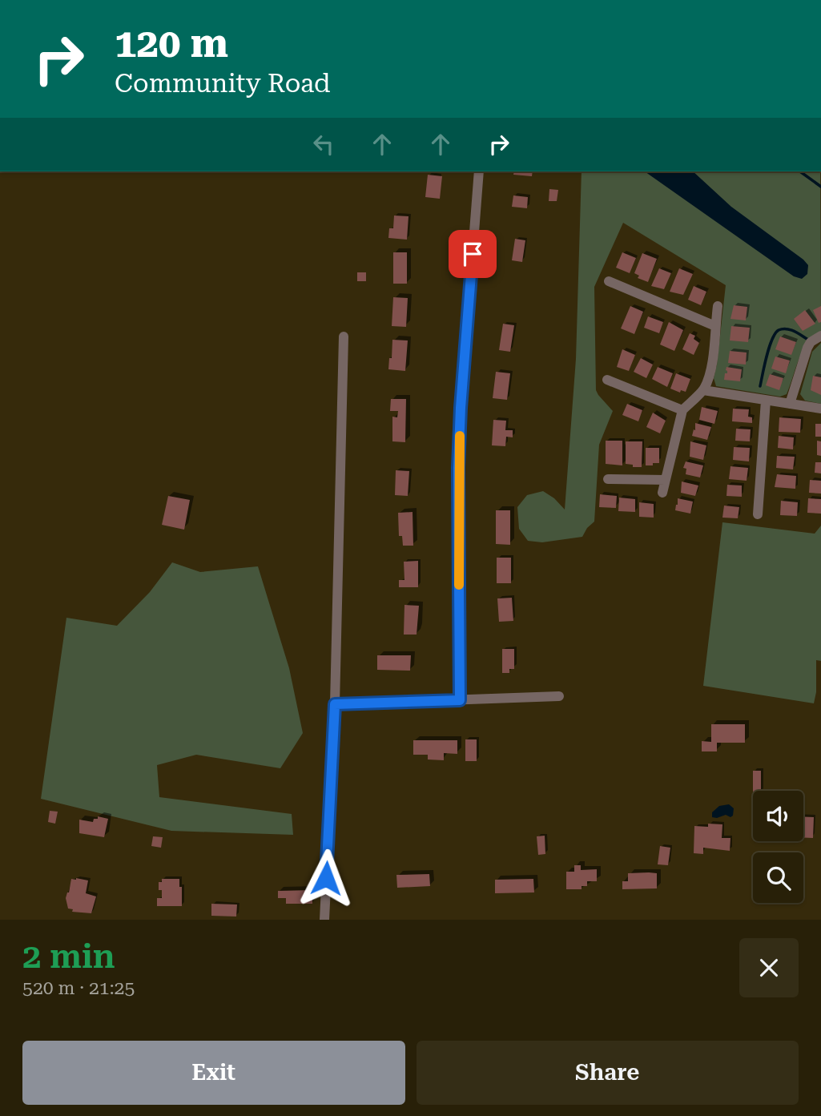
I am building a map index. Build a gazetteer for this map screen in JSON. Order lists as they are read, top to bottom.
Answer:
{
  "page": {
    "turn": ["120 m", "Community Road"],
    "heading": ["2 min", "520 m · 21:25"],
    "buttons": ["Exit", "Share"]
  }
}
